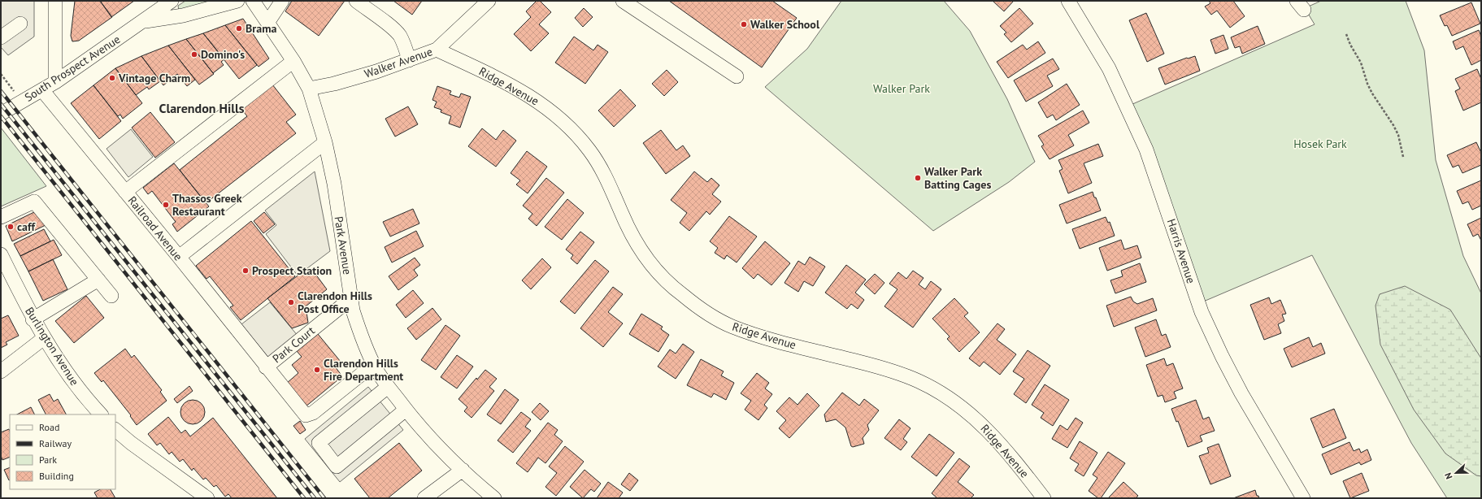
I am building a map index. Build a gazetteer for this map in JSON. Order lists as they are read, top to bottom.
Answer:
{
  "streets": {
    "street": [
      "Walker Avenue",
      "South Prospect Avenue",
      "Ridge Avenue",
      "Railroad Avenue",
      "Park Avenue",
      "Harris Avenue",
      "Park Court",
      "Burlington Avenue"
    ]
  },
  "crossings": [
    ["Walker Avenue", "Ridge Avenue"],
    ["Walker Avenue", "Park Avenue"],
    ["South Prospect Avenue", "Railroad Avenue"],
    ["Railroad Avenue", "Park Avenue"],
    ["Railroad Avenue", "Park Court"],
    ["Park Avenue", "Park Court"]
  ],
  "districts": ["Clarendon Hills"],
  "parks": ["Walker Park", "Hosek Park"],
  "places": [
    "Walker School",
    "Brama",
    "Domino's",
    "Vintage Charm",
    "Walker Park Batting Cages",
    "Thassos Greek Restaurant",
    "caff",
    "Prospect Station",
    "Clarendon Hills Post Office",
    "Clarendon Hills Fire Department"
  ],
  "legend": [
    "Road",
    "Railway",
    "Park",
    "Building"
  ],
  "north": "left"
}
